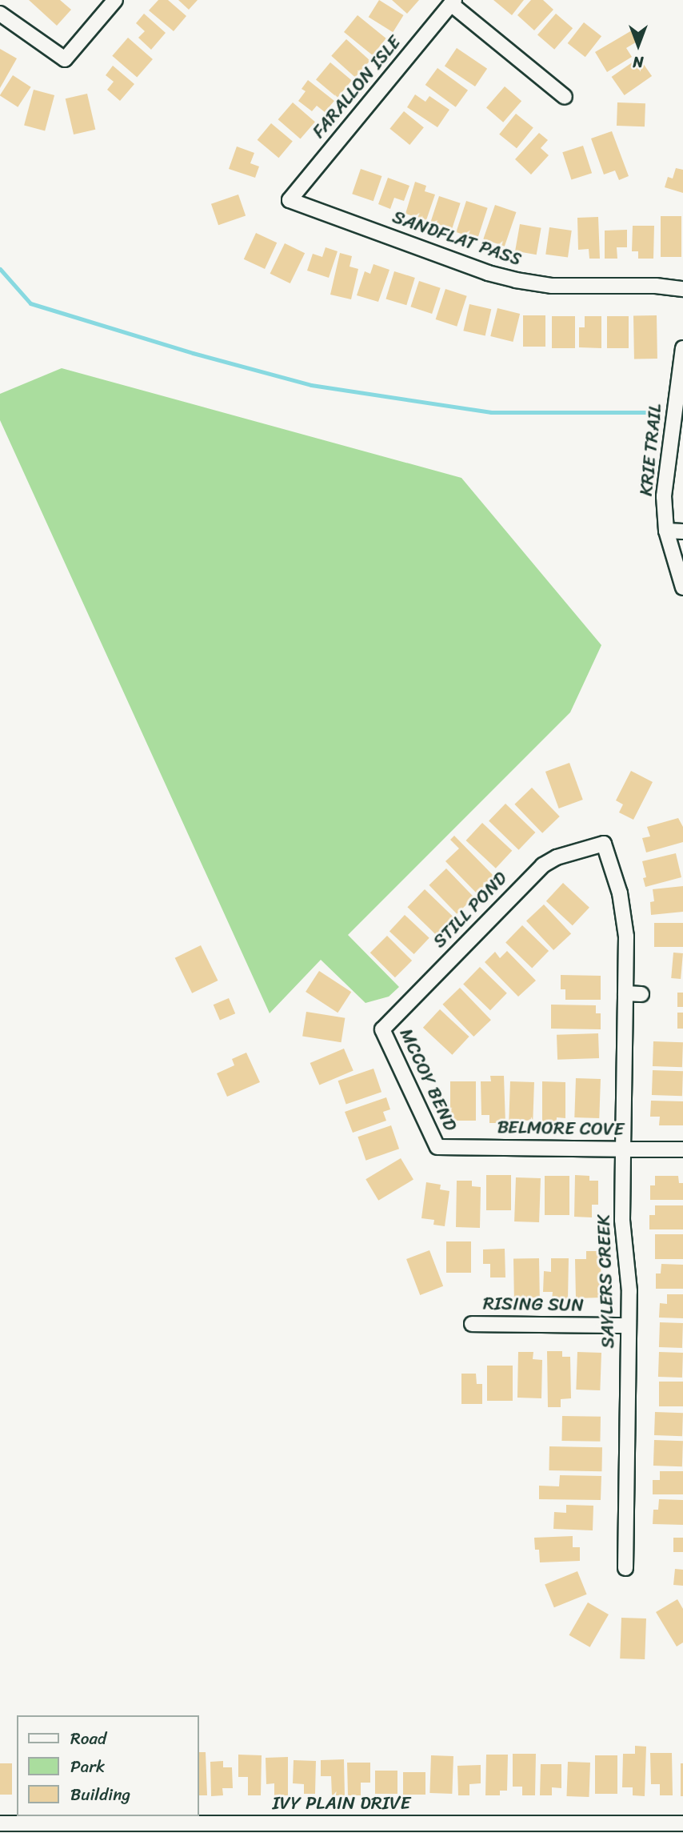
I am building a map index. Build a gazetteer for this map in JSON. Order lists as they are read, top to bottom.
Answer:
{
  "streets": {
    "street": [
      "FARALLON ISLE",
      "SANDFLAT PASS",
      "KRIE TRAIL",
      "STILL POND",
      "MCCOY BEND",
      "BELMORE COVE",
      "SAYLERS CREEK",
      "RISING SUN",
      "IVY PLAIN DRIVE"
    ]
  },
  "crossings": [
    ["FARALLON ISLE", "SANDFLAT PASS"],
    ["STILL POND", "MCCOY BEND"],
    ["STILL POND", "SAYLERS CREEK"],
    ["MCCOY BEND", "BELMORE COVE"],
    ["BELMORE COVE", "SAYLERS CREEK"],
    ["SAYLERS CREEK", "RISING SUN"]
  ],
  "legend": ["Road", "Park", "Building"],
  "north": "bottom"
}
